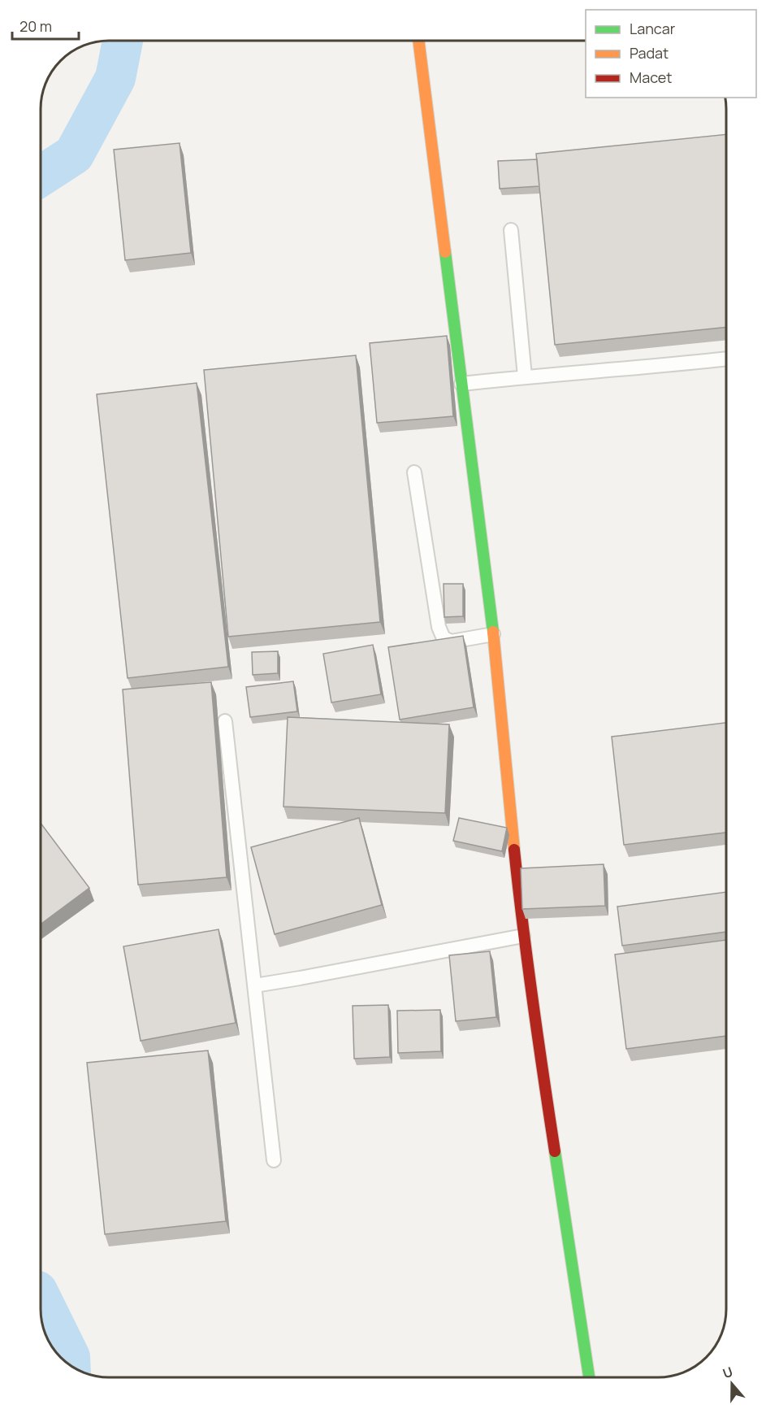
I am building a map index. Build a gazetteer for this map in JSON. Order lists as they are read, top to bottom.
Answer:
{
  "legend": ["Lancar", "Padat", "Macet"],
  "scale_bar": "20 m",
  "north": "top"
}
